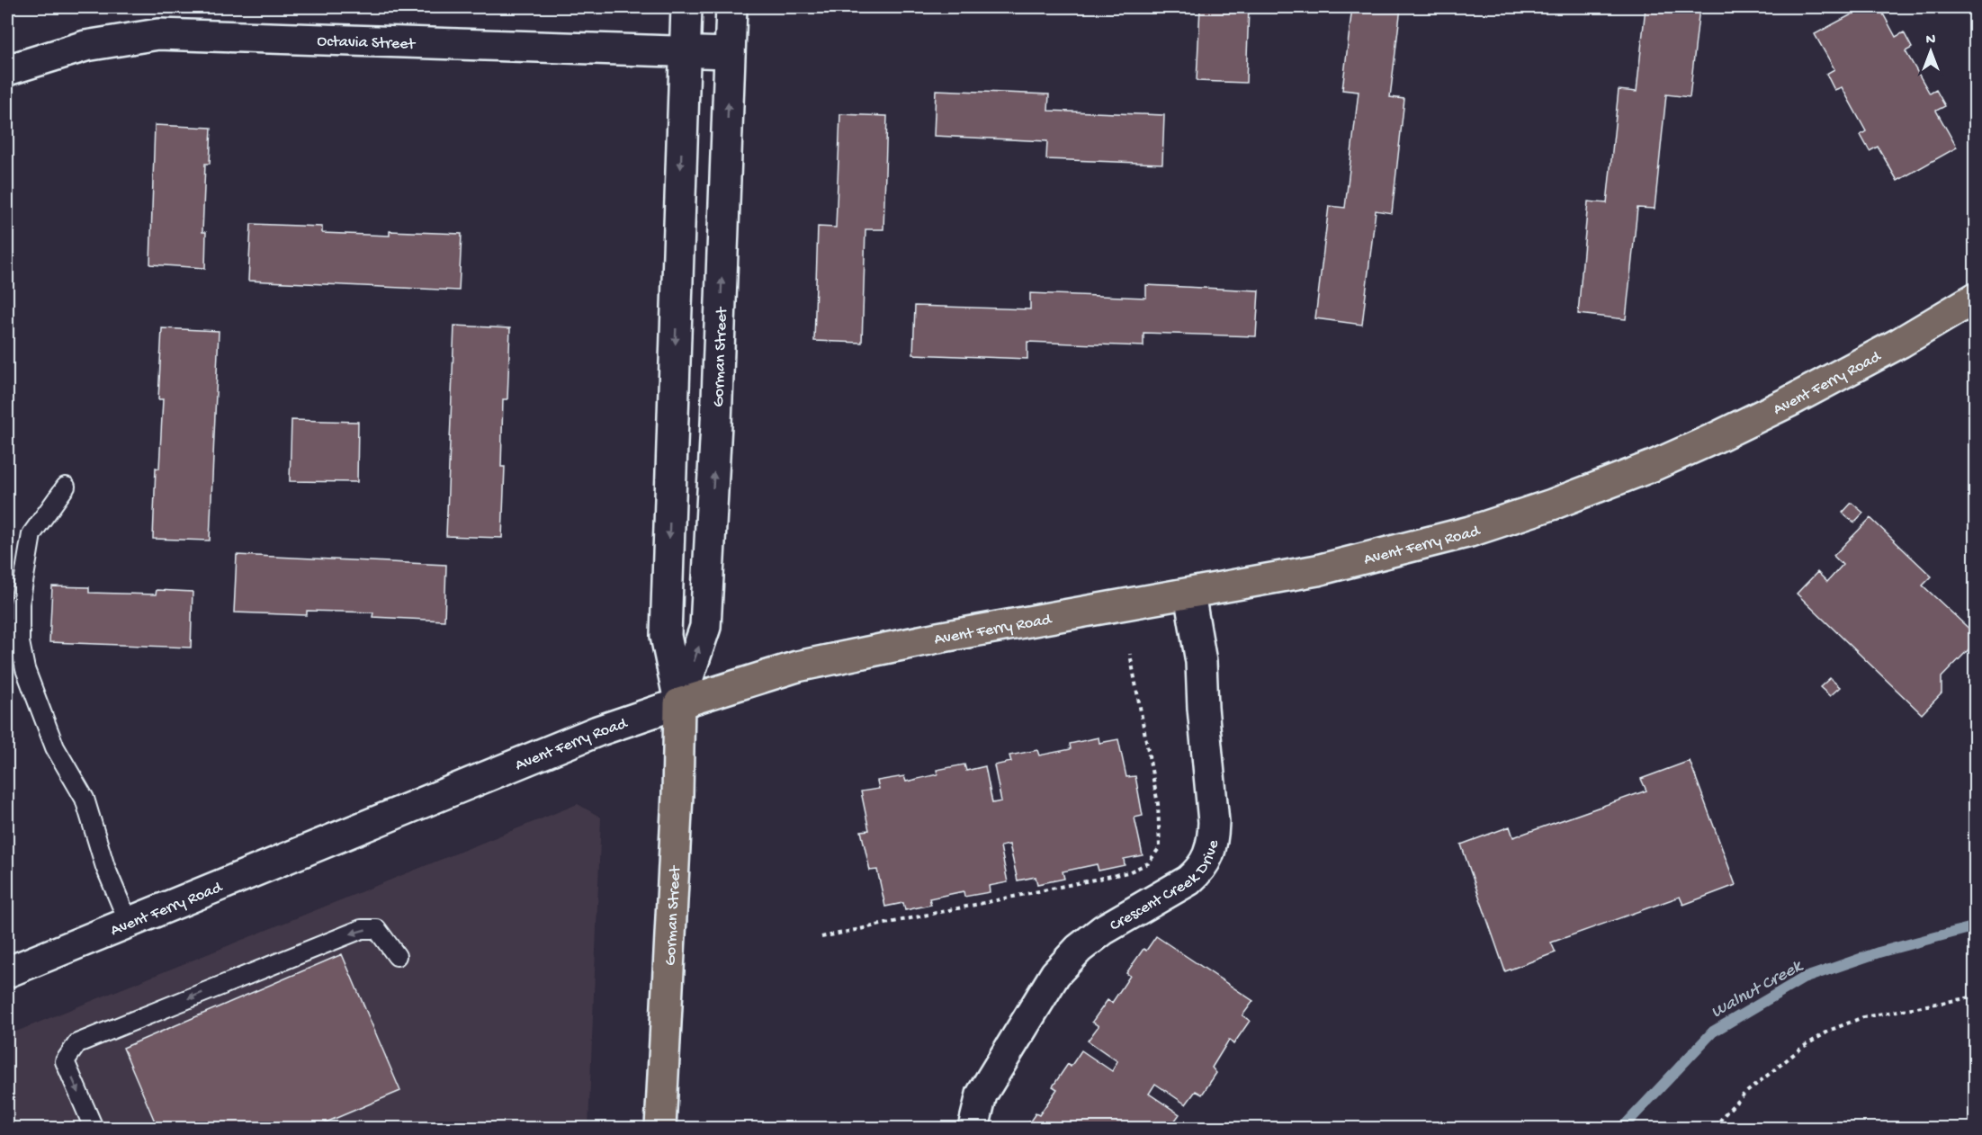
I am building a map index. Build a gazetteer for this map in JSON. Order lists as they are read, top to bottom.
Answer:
{
  "streets": {
    "main road": [
      "Octavia Street",
      "Gorman Street",
      "Avent Ferry Road",
      "Crescent Creek Drive"
    ]
  },
  "crossings": [
    ["Octavia Street", "Gorman Street"],
    ["Gorman Street", "Avent Ferry Road"],
    ["Avent Ferry Road", "Crescent Creek Drive"]
  ],
  "water": ["Walnut Creek"],
  "north": "top"
}
